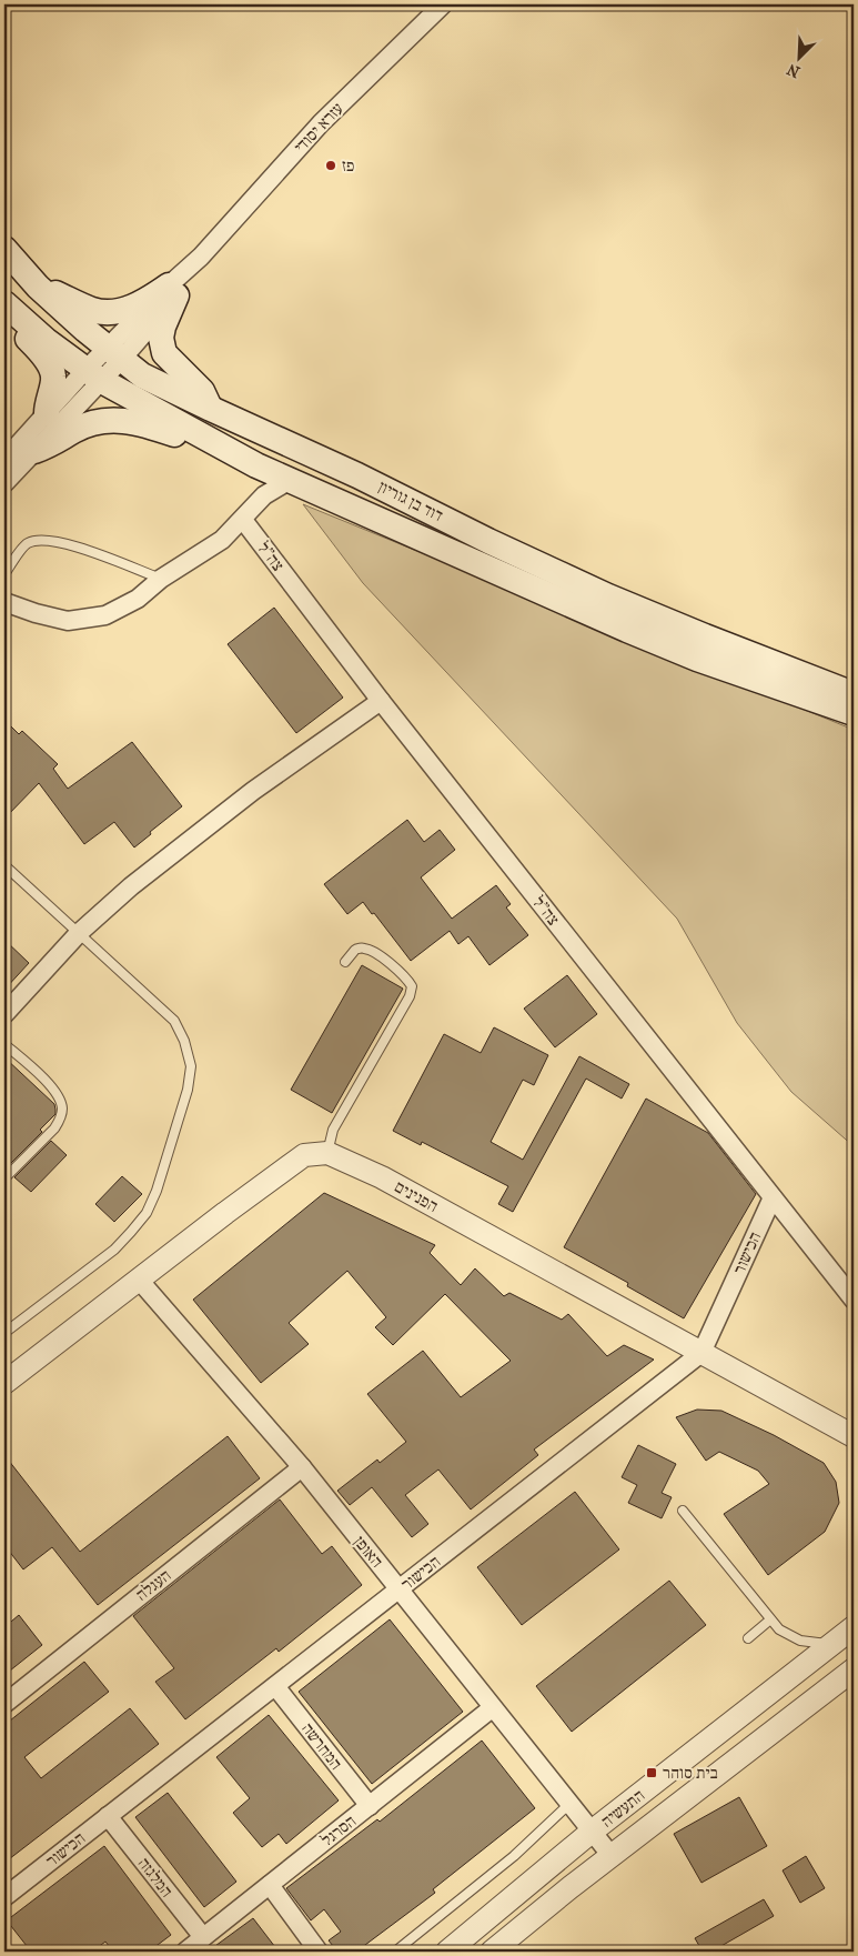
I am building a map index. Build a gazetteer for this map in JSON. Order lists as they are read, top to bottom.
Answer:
{
  "streets": {
    "main road": ["דוד בן גוריון"],
    "street": [
      "עזרא יסודי",
      "צה\"ל",
      "הפנינים",
      "הכישור",
      "האופן",
      "העגלה",
      "המחרשה",
      "התעשיה",
      "הסרגל",
      "המלגזה"
    ]
  },
  "crossings": [
    ["עזרא יסודי", "דוד בן גוריון"],
    ["צה\"ל", "הכישור"],
    ["הפנינים", "הכישור"],
    ["הכישור", "האופן"],
    ["הכישור", "המחרשה"],
    ["הכישור", "המלגזה"],
    ["האופן", "העגלה"],
    ["האופן", "התעשיה"],
    ["האופן", "הסרגל"],
    ["המחרשה", "הסרגל"],
    ["הסרגל", "המלגזה"]
  ],
  "places": {
    "other": ["פז"],
    "transit": ["בית סוהר"]
  },
  "north": "bottom left"
}
